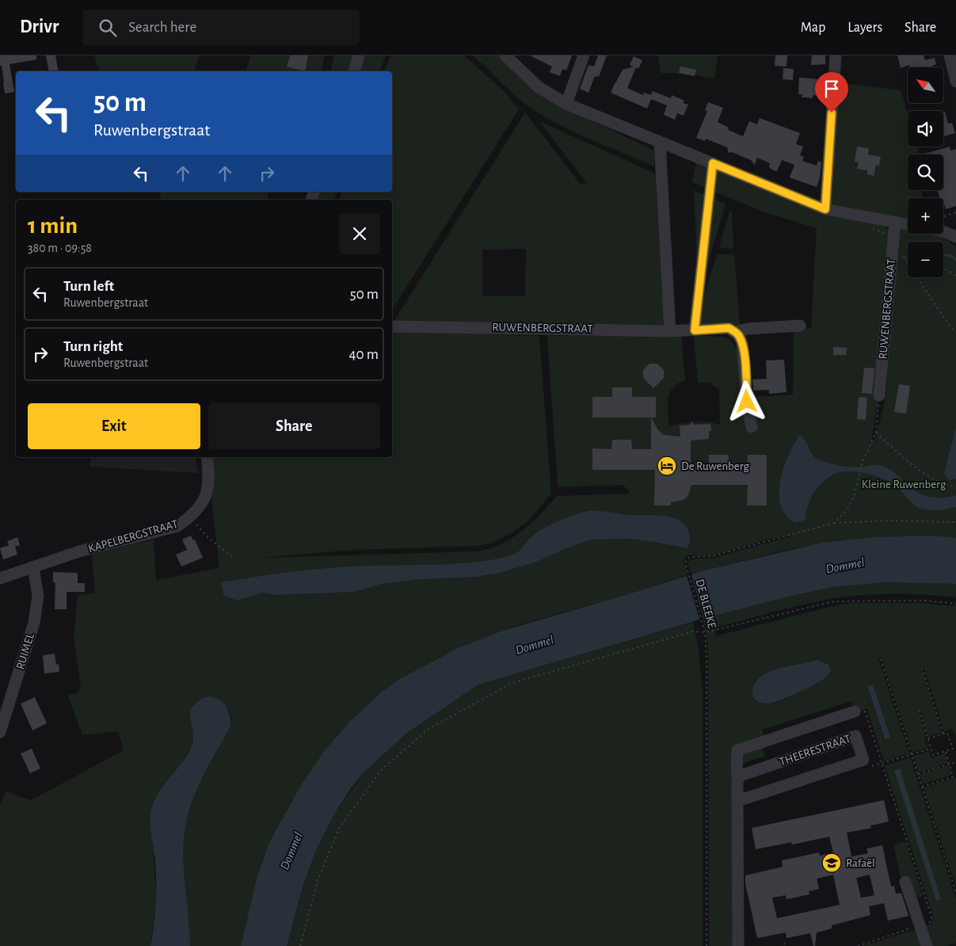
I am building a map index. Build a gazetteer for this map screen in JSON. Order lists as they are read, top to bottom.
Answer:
{
  "streets": {
    "street": [
      "RUWENBERGSTRAAT",
      "KAPELBERGSTRAAT",
      "RUIMEL",
      "THEERESTRAAT"
    ],
    "path": ["DE BLEEKE"]
  },
  "crossings": [
    ["KAPELBERGSTRAAT", "RUIMEL"]
  ],
  "water": ["Dommel"],
  "parks": ["Kleine Ruwenberg"],
  "places": {
    "hotel": ["De Ruwenberg"],
    "school or university": ["Rafaël"]
  },
  "north": "top left",
  "page": {
    "header": "Drivr",
    "search": "Search here",
    "nav": ["Map", "Layers", "Share"],
    "map_buttons": ["+", "−"],
    "turn": ["50 m", "Ruwenbergstraat"],
    "heading": ["1 min", "380 m · 09:58"],
    "list": [
      {
        "name": "Turn left",
        "note": "Ruwenbergstraat",
        "value": "50 m"
      },
      {
        "name": "Turn right",
        "note": "Ruwenbergstraat",
        "value": "40 m"
      }
    ],
    "buttons": ["Exit", "Share"]
  }
}
